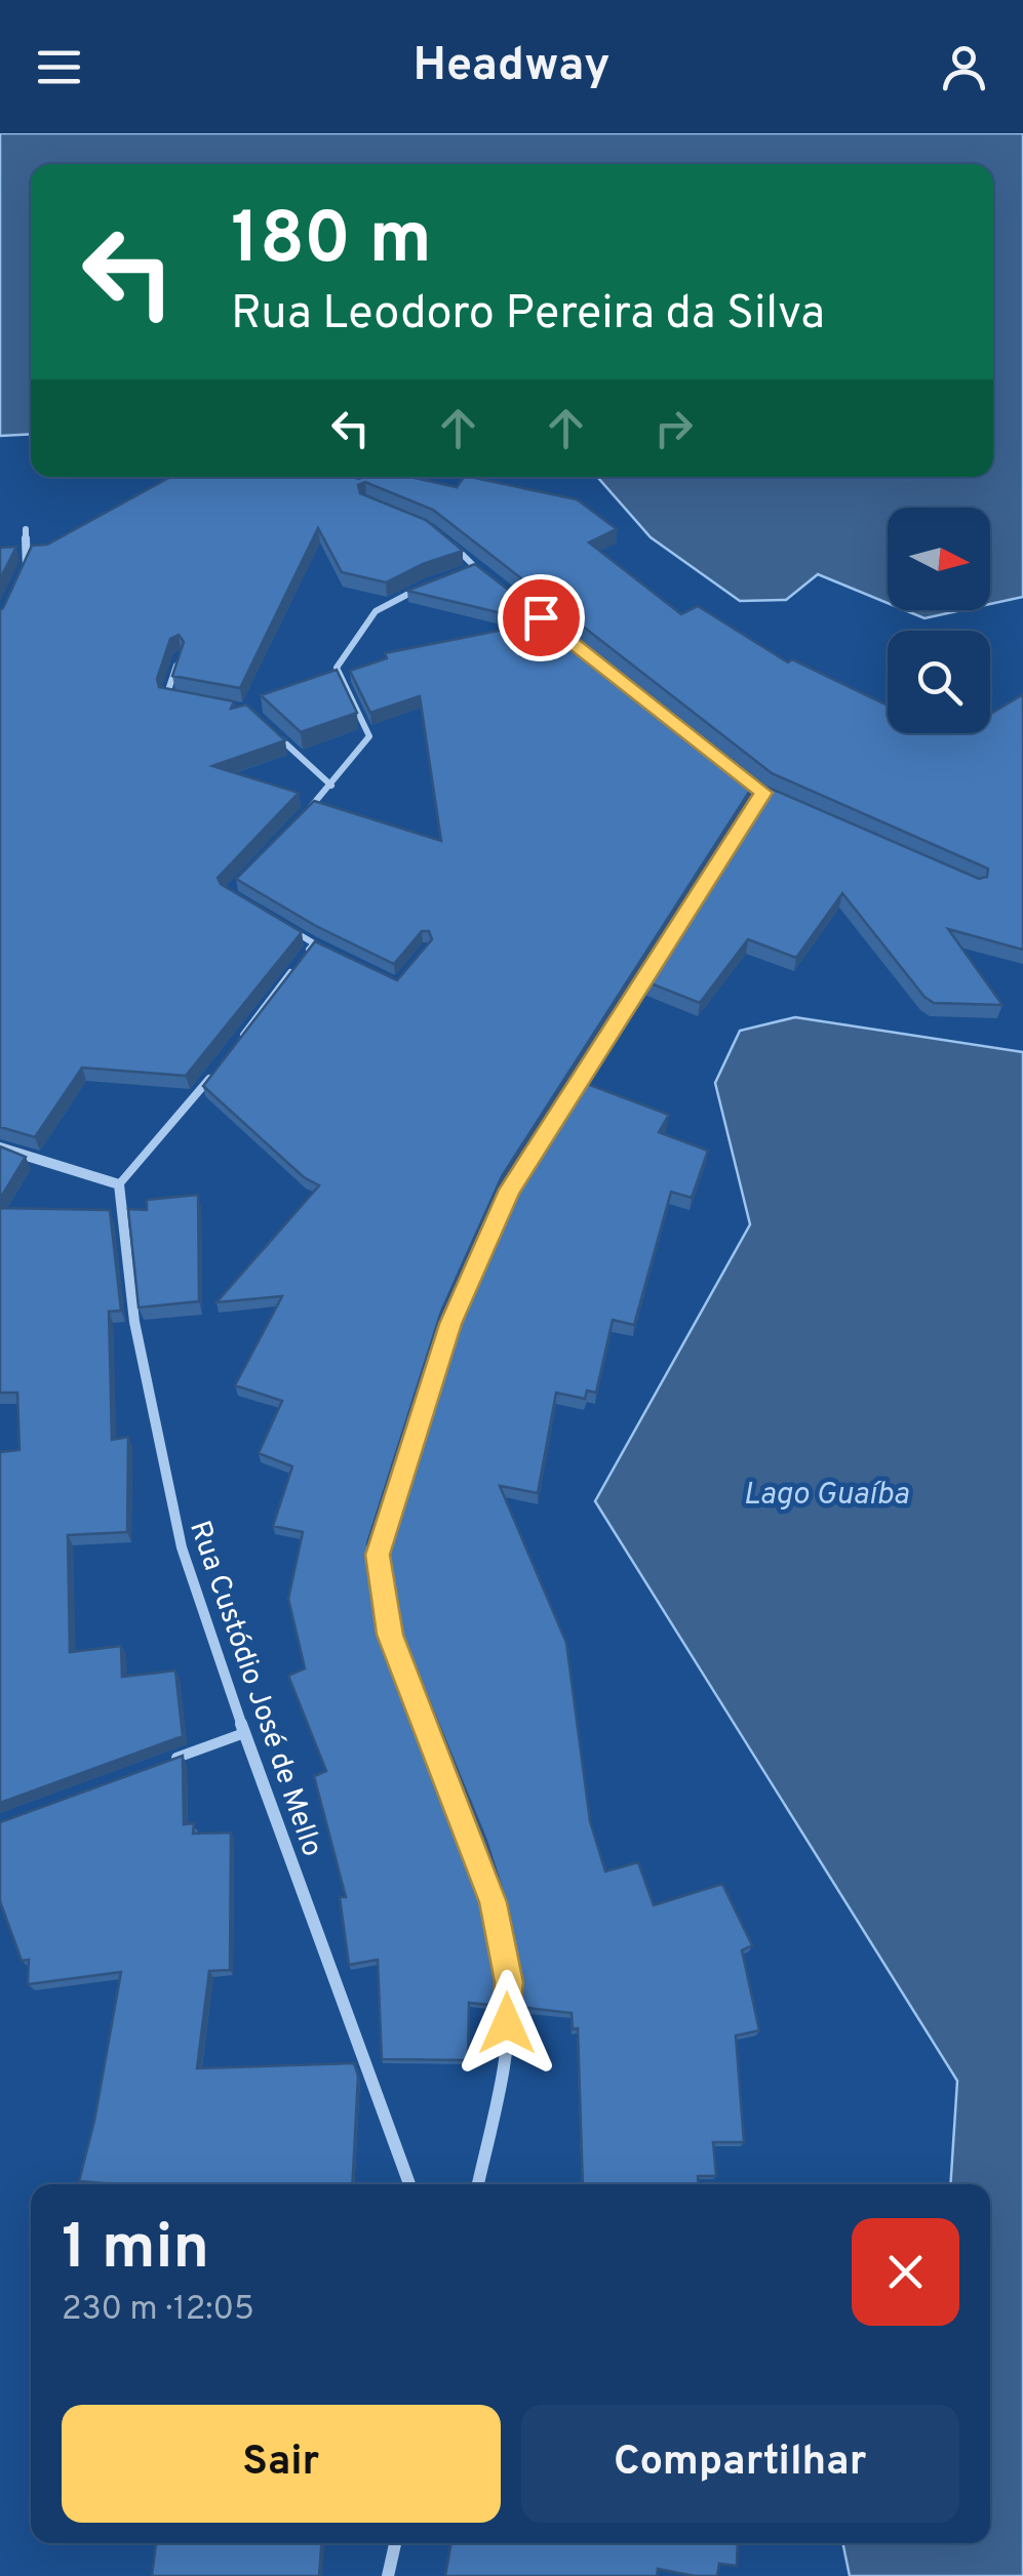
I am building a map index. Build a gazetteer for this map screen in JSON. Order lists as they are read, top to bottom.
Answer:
{
  "streets": {
    "street": ["Rua Custódio José de Mello"]
  },
  "water": ["Lago Guaíba"],
  "north": "right",
  "page": {
    "header": "Headway",
    "turn": ["180 m", "Rua Leodoro Pereira da Silva"],
    "heading": ["1 min", "230 m · 12:05"],
    "buttons": ["Sair", "Compartilhar"]
  }
}
